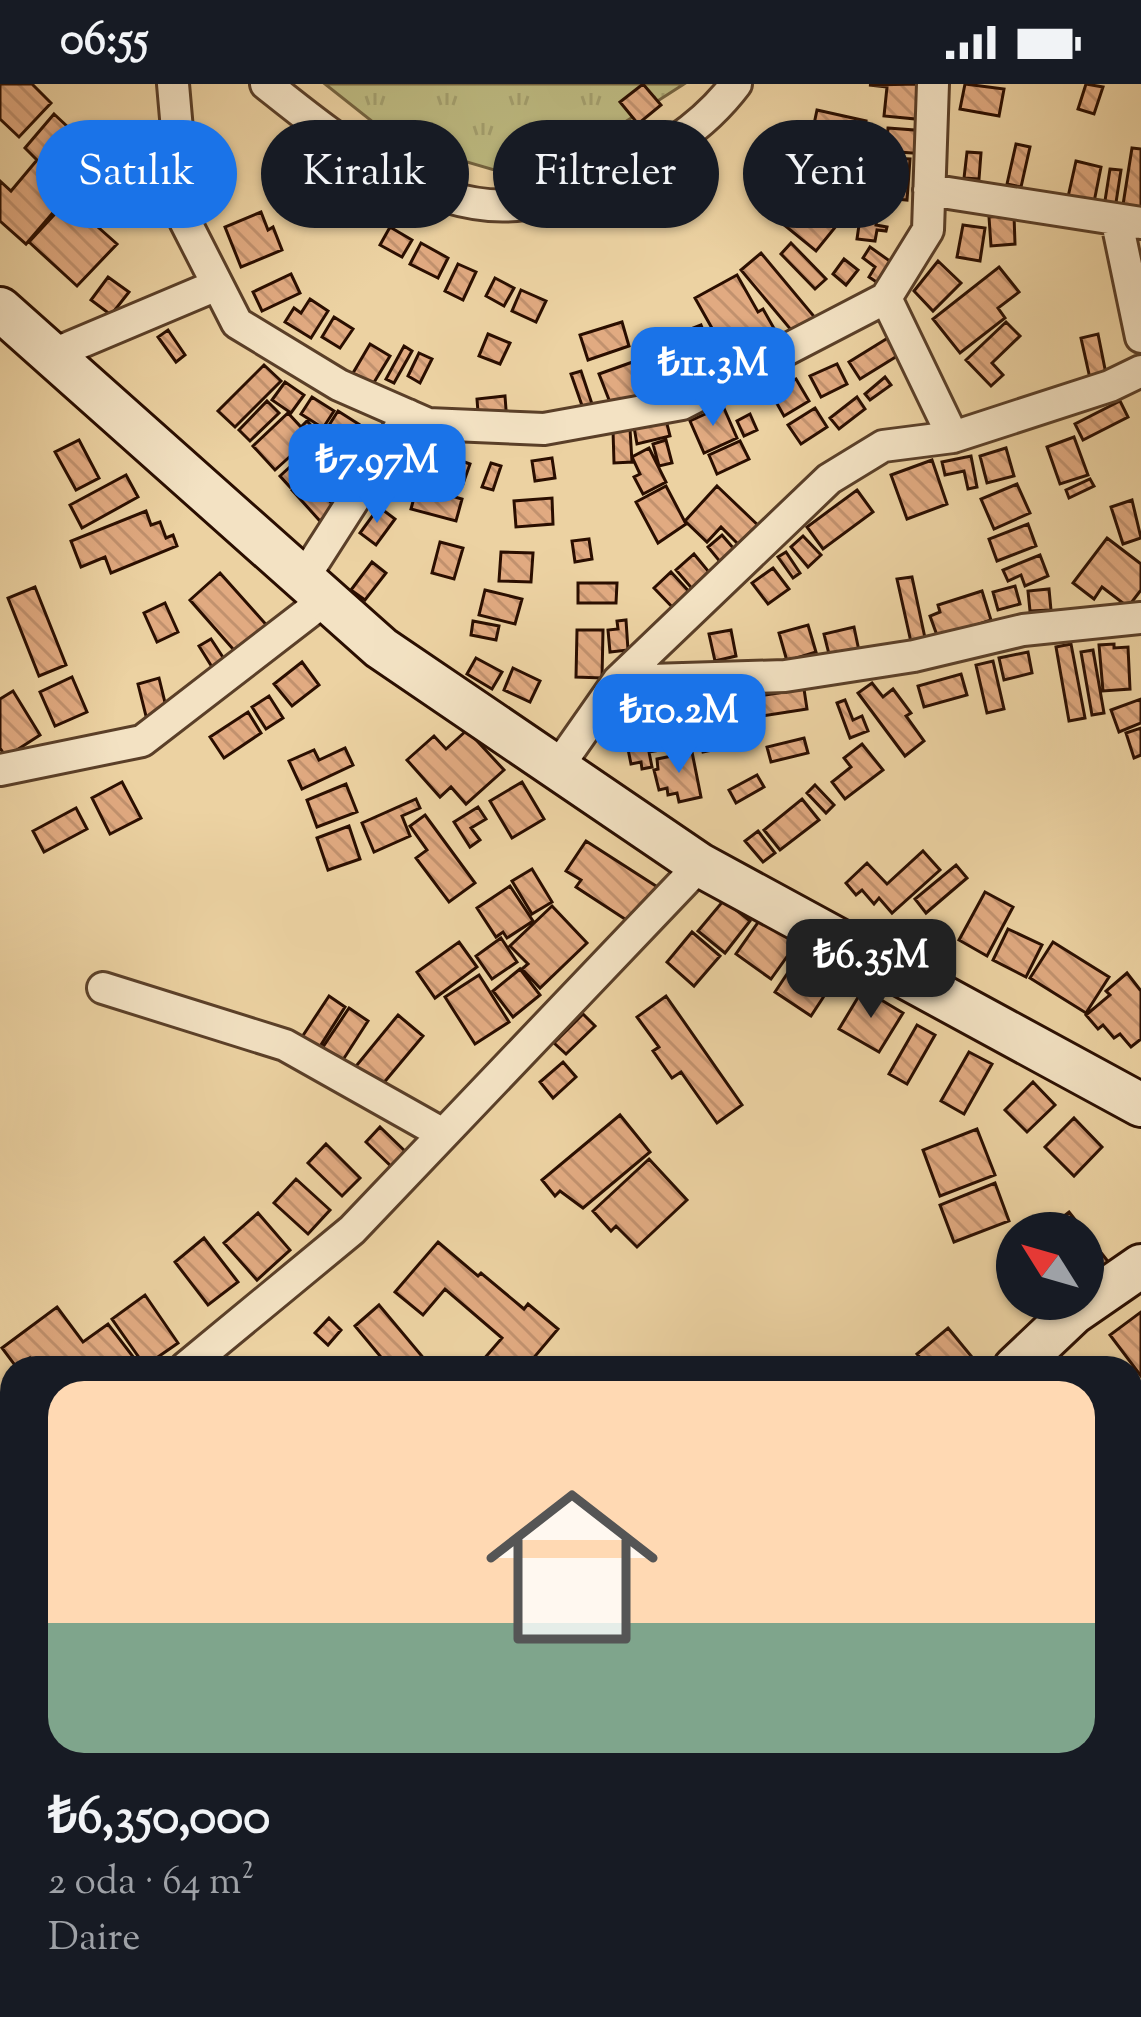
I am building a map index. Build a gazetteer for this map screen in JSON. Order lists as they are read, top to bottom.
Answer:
{
  "north": "top left",
  "page": {
    "status": "06:55",
    "chip": [
      "Satılık",
      "Kiralık",
      "Filtreler",
      "Yeni"
    ],
    "price": [
      "₺11.3M",
      "₺7.97M",
      "₺10.2M",
      "₺6.35M"
    ],
    "list": [
      {
        "name": "₺6,350,000",
        "note": "2 oda · 64 m² · Daire"
      }
    ]
  }
}
